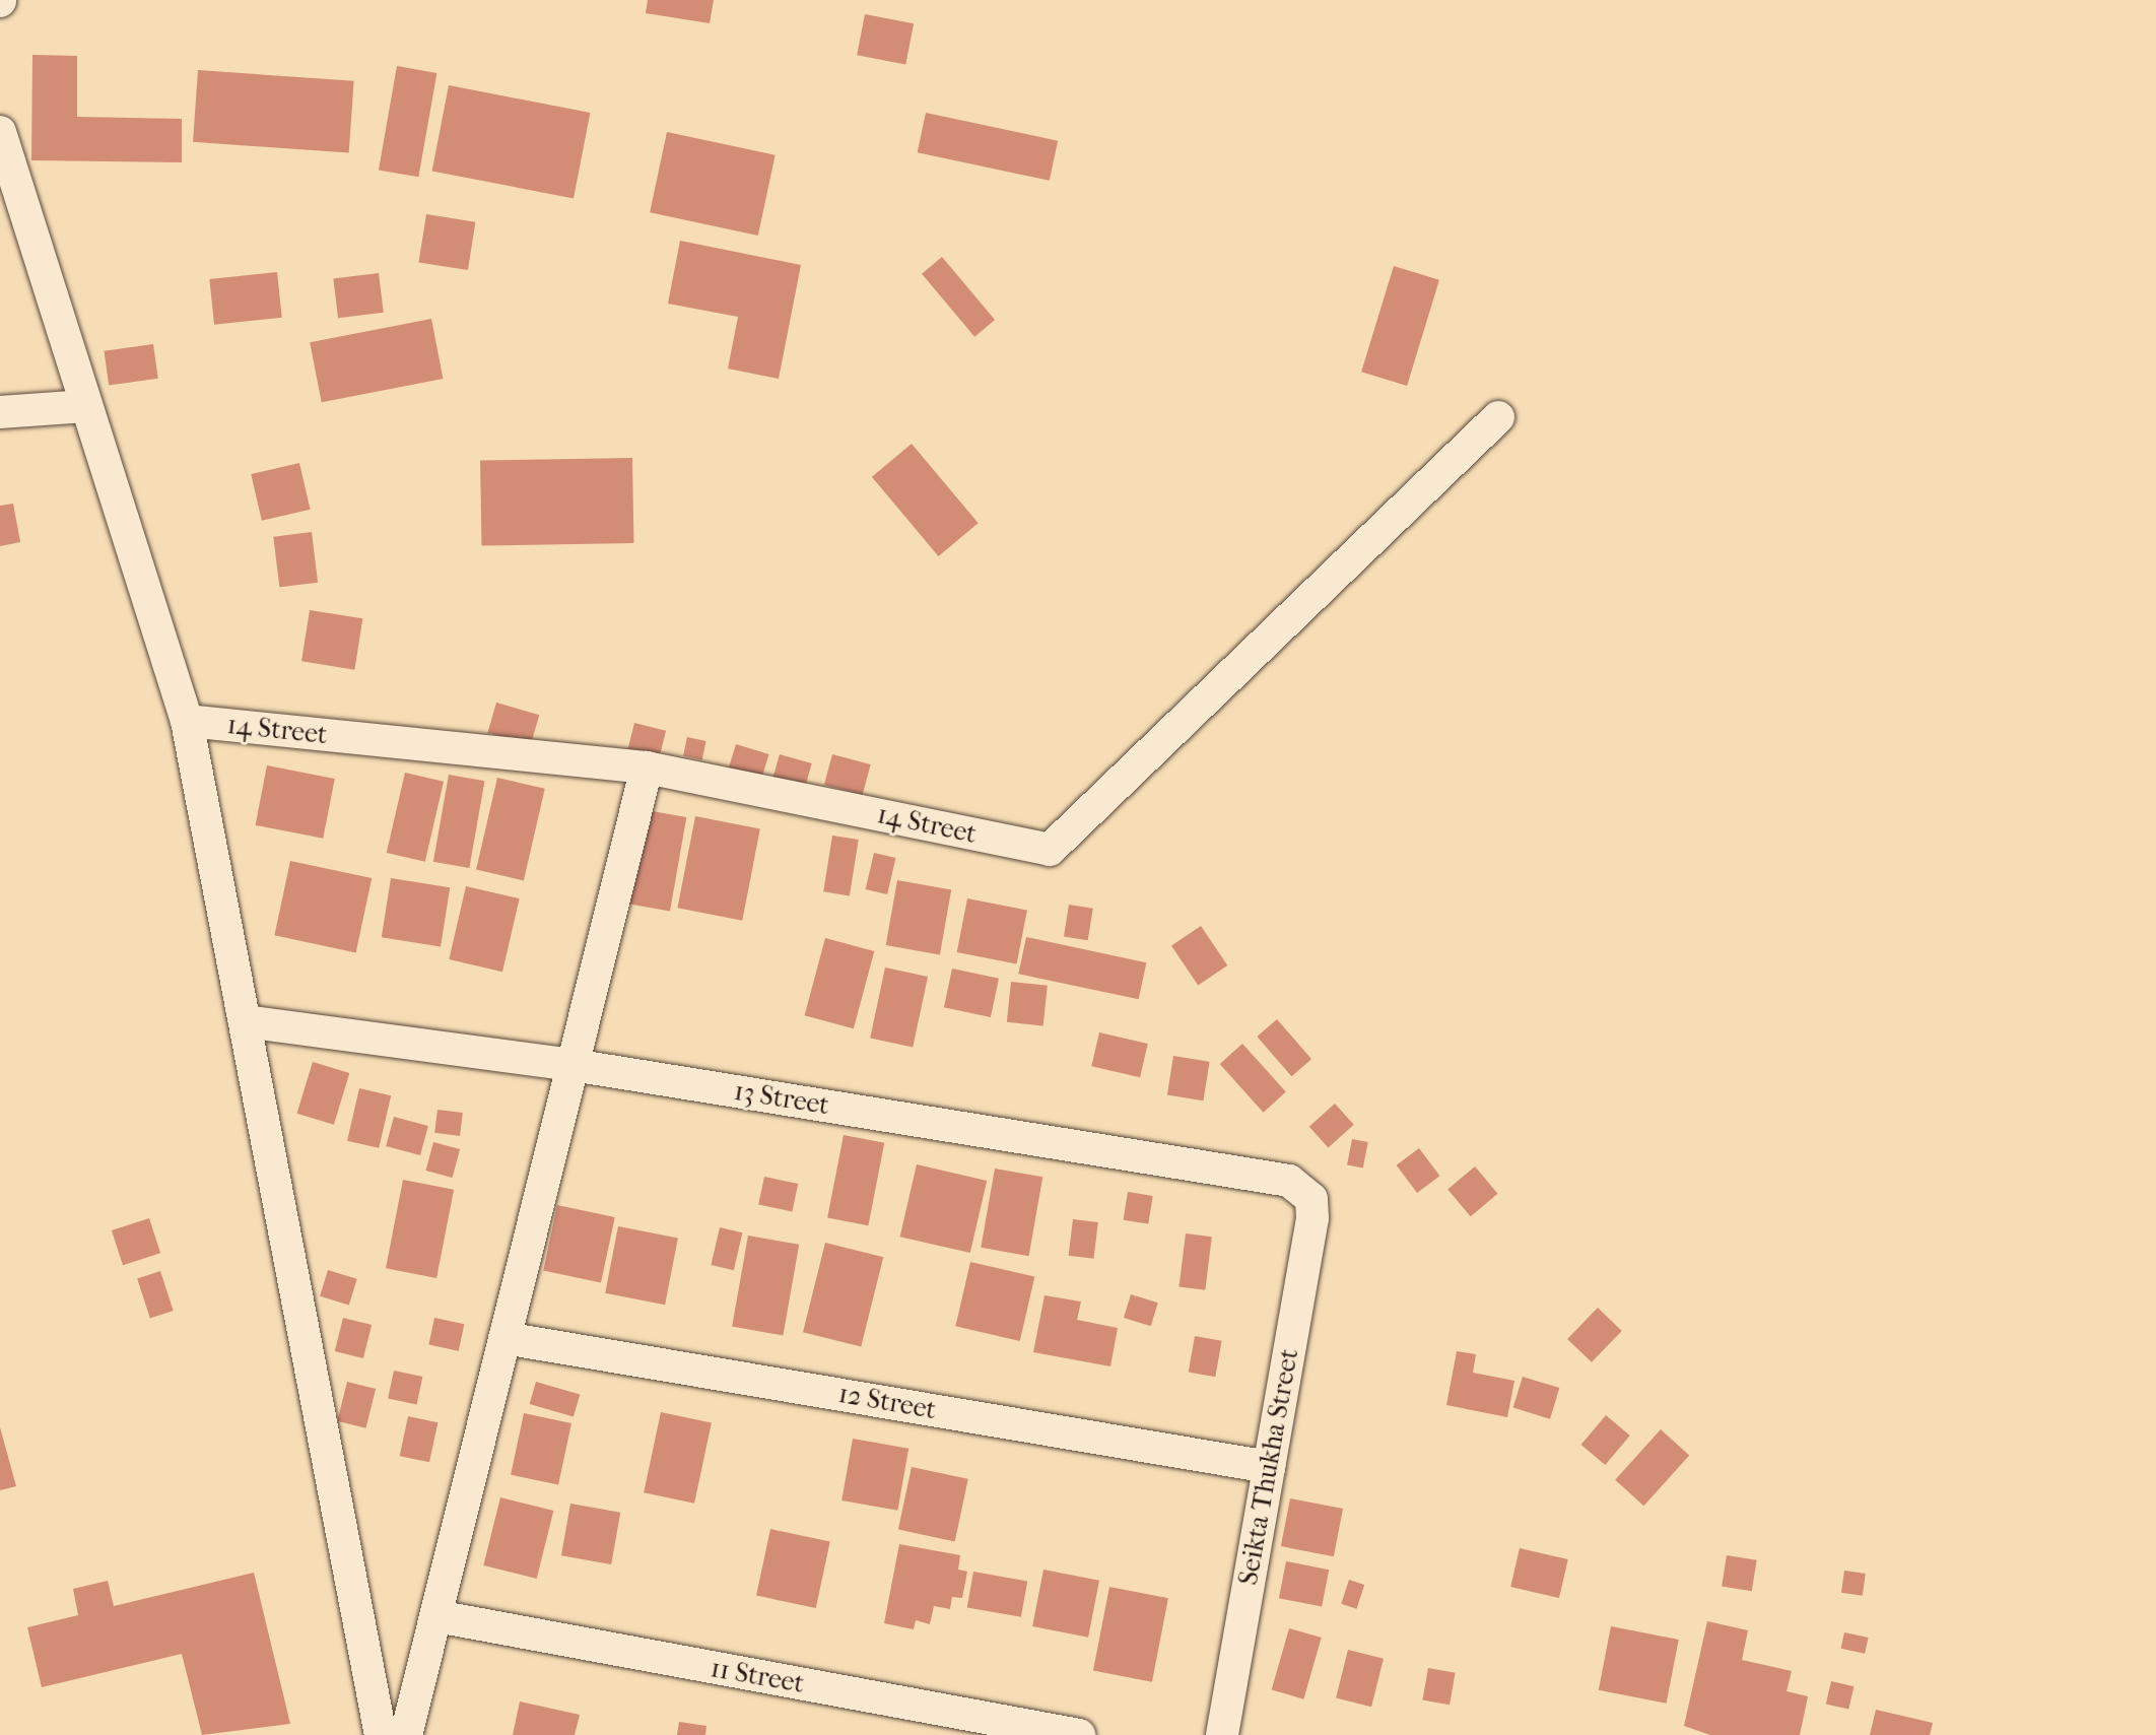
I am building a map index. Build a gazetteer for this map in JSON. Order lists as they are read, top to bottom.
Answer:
{
  "streets": {
    "street": [
      "14 Street",
      "13 Street",
      "12 Street",
      "Seikta Thukha Street",
      "11 Street"
    ]
  },
  "crossings": [
    ["13 Street", "Seikta Thukha Street"],
    ["12 Street", "Seikta Thukha Street"]
  ]
}
